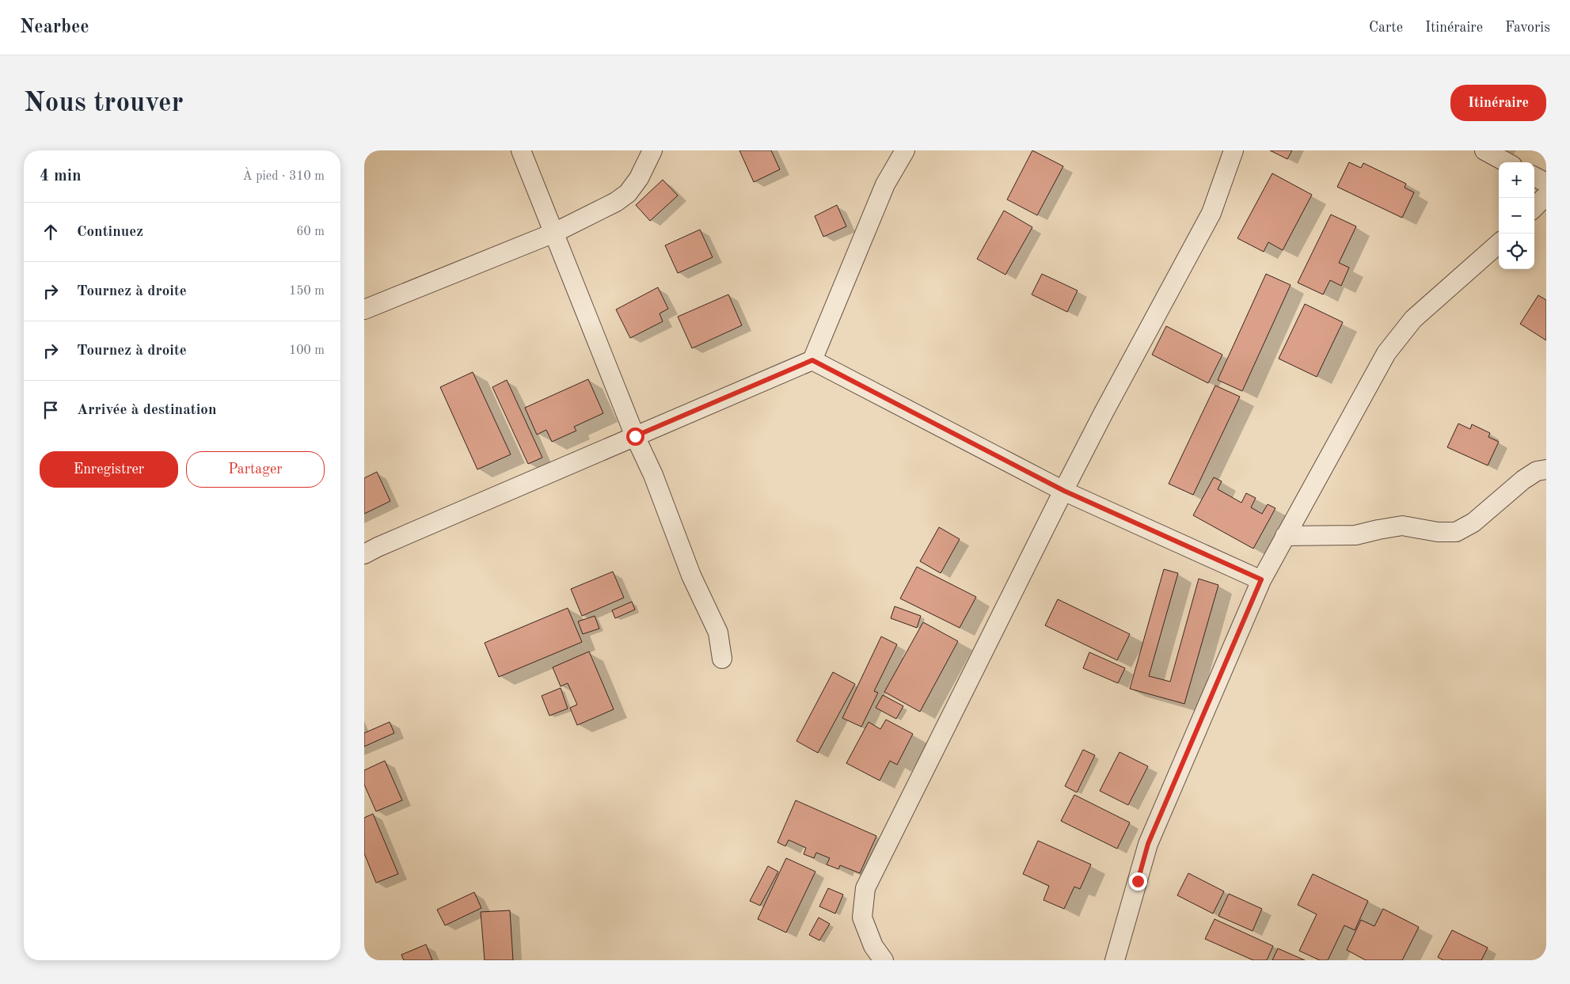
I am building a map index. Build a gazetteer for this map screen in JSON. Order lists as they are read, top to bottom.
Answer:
{
  "page": {
    "header": "Nearbee",
    "nav": ["Carte", "Itinéraire", "Favoris"],
    "buttons": [
      "Itinéraire",
      ["Enregistrer", "Partager"]
    ],
    "title": "Nous trouver",
    "heading": ["4 min", "À pied · 310 m"],
    "map_buttons": ["+", "−"],
    "list": [
      ["Continuez", "60 m"],
      ["Tournez à droite", "150 m"],
      ["Tournez à droite", "100 m"],
      "Arrivée à destination"
    ]
  }
}
